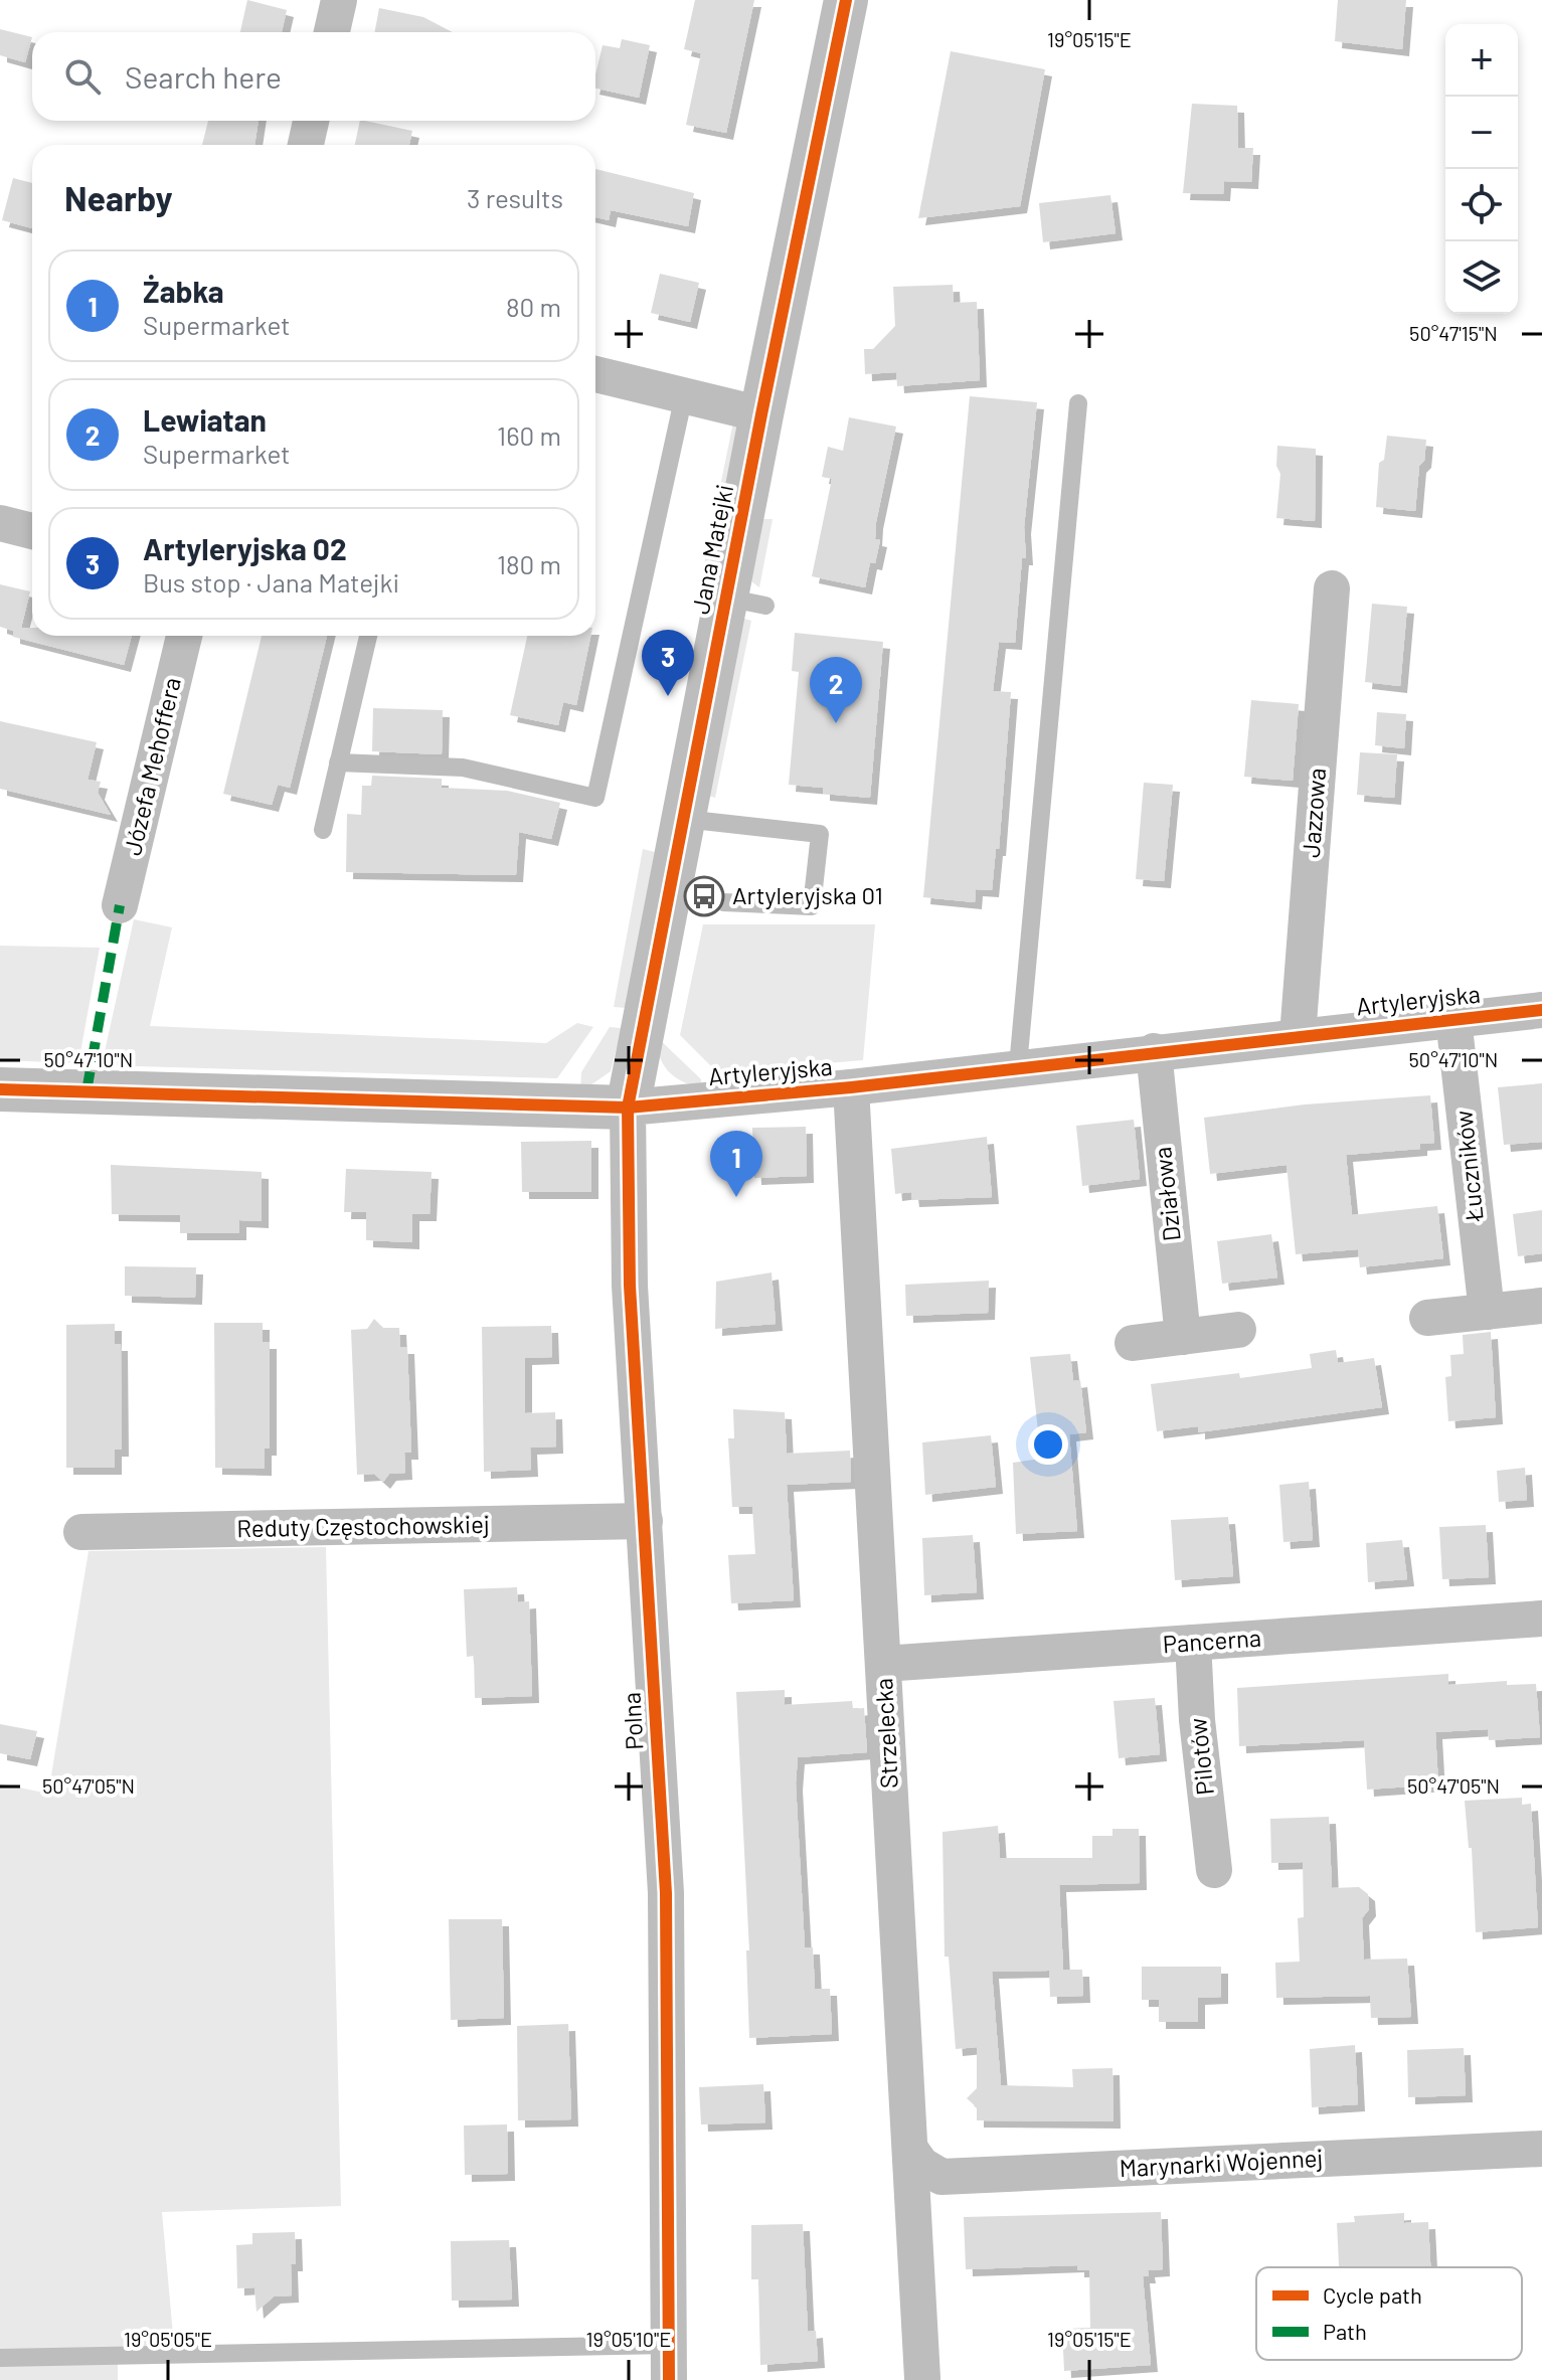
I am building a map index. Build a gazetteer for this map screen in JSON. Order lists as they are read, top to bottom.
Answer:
{
  "streets": {
    "street": [
      "Jana Matejki",
      "Józefa Mehoffera",
      "Jazzowa",
      "Artyleryjska",
      "Łuczników",
      "Działowa",
      "Reduty Częstochowskiej",
      "Pancerna",
      "Polna",
      "Strzelecka",
      "Pilotów",
      "Marynarki Wojennej"
    ]
  },
  "crossings": [
    ["Jana Matejki", "Artyleryjska"],
    ["Jana Matejki", "Polna"],
    ["Jazzowa", "Artyleryjska"],
    ["Artyleryjska", "Łuczników"],
    ["Artyleryjska", "Działowa"],
    ["Artyleryjska", "Polna"],
    ["Artyleryjska", "Strzelecka"],
    ["Reduty Częstochowskiej", "Polna"],
    ["Pancerna", "Strzelecka"],
    ["Pancerna", "Pilotów"],
    ["Strzelecka", "Marynarki Wojennej"]
  ],
  "places": {
    "bus stop": ["Artyleryjska 01"]
  },
  "legend": ["Cycle path", "Path"],
  "page": {
    "map_buttons": ["+", "−"],
    "search": "Search here",
    "heading": ["Nearby", "3 results"],
    "list": [
      {
        "mark": "1",
        "name": "Żabka",
        "note": "Supermarket",
        "value": "80 m"
      },
      {
        "mark": "2",
        "name": "Lewiatan",
        "note": "Supermarket",
        "value": "160 m"
      },
      {
        "mark": "3",
        "name": "Artyleryjska 02",
        "note": "Bus stop · Jana Matejki",
        "value": "180 m"
      }
    ],
    "pins": ["3", "2", "1"]
  },
  "coordinates": [
    "19°05'15\"E",
    "50°47'15\"N",
    "50°47'10\"N",
    "50°47'05\"N",
    "19°05'05\"E",
    "19°05'10\"E"
  ]
}
